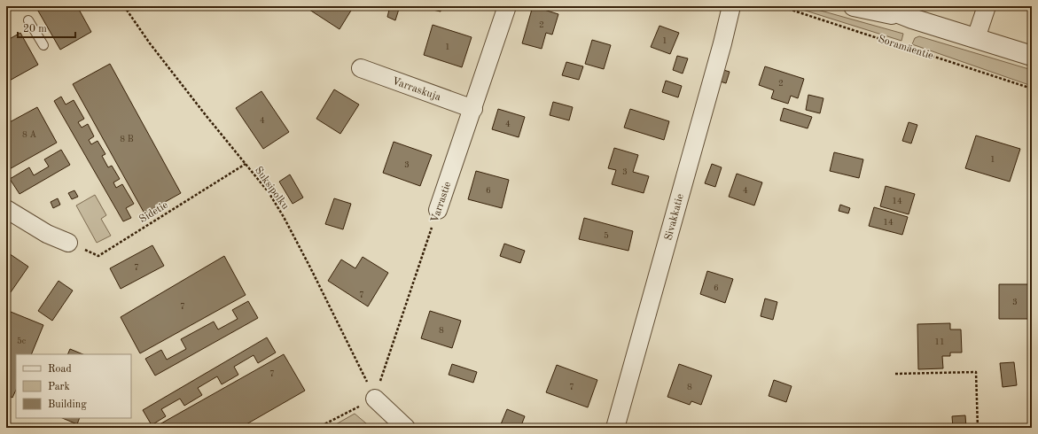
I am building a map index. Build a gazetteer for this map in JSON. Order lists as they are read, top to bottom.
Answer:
{
  "streets": {
    "street": ["Varraskuja", "Varrastie", "Sivakkatie"],
    "path": ["Soramäentie", "Suksipolku", "Sidetie"]
  },
  "crossings": [
    ["Varraskuja", "Varrastie"],
    ["Suksipolku", "Varrastie"],
    ["Suksipolku", "Sidetie"]
  ],
  "house_numbers": [
    "2",
    "1",
    "1",
    "2",
    "4",
    "4",
    "8 A",
    "8 B",
    "1",
    "3",
    "3",
    "6",
    "4",
    "14",
    "14",
    "5",
    "7",
    "6",
    "7",
    "3",
    "7",
    "8",
    "5c",
    "11",
    "7",
    "7",
    "8"
  ],
  "legend": ["Road", "Park", "Building"],
  "scale_bar": "20 m"
}
